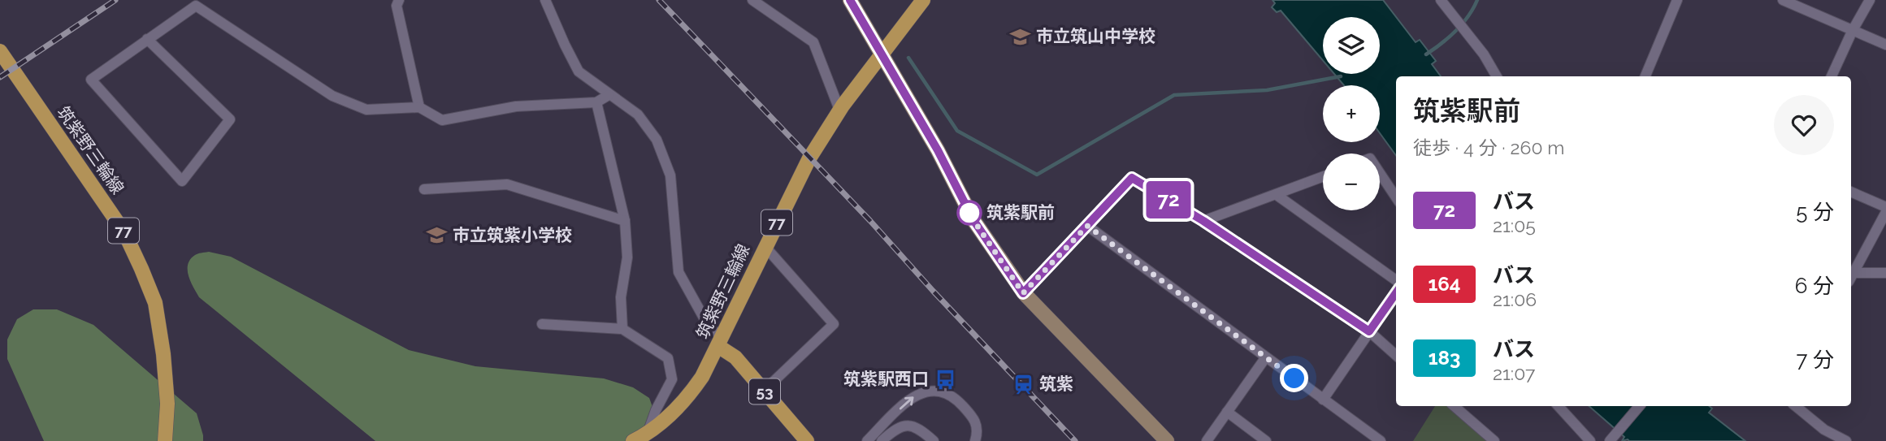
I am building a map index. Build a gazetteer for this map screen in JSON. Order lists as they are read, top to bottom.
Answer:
{
  "streets": {
    "main road": ["筑紫野三輪線", "77", "53"]
  },
  "crossings": [
    ["筑紫野三輪線", "53"]
  ],
  "places": {
    "school or university": ["市立筑山中学校", "市立筑紫小学校"],
    "other": ["筑紫駅前"],
    "bus stop": ["筑紫駅西口"],
    "station": ["筑紫"]
  },
  "lines": ["bus line 72"],
  "page": {
    "on_map": "72",
    "map_buttons": ["+", "−"],
    "heading": ["筑紫駅前", "徒歩 · 4 分 · 260 m"],
    "list": [
      {
        "mark": "72",
        "name": "バス",
        "note": "21:05",
        "value": "5 分"
      },
      {
        "mark": "164",
        "name": "バス",
        "note": "21:06",
        "value": "6 分"
      },
      {
        "mark": "183",
        "name": "バス",
        "note": "21:07",
        "value": "7 分"
      }
    ]
  }
}
